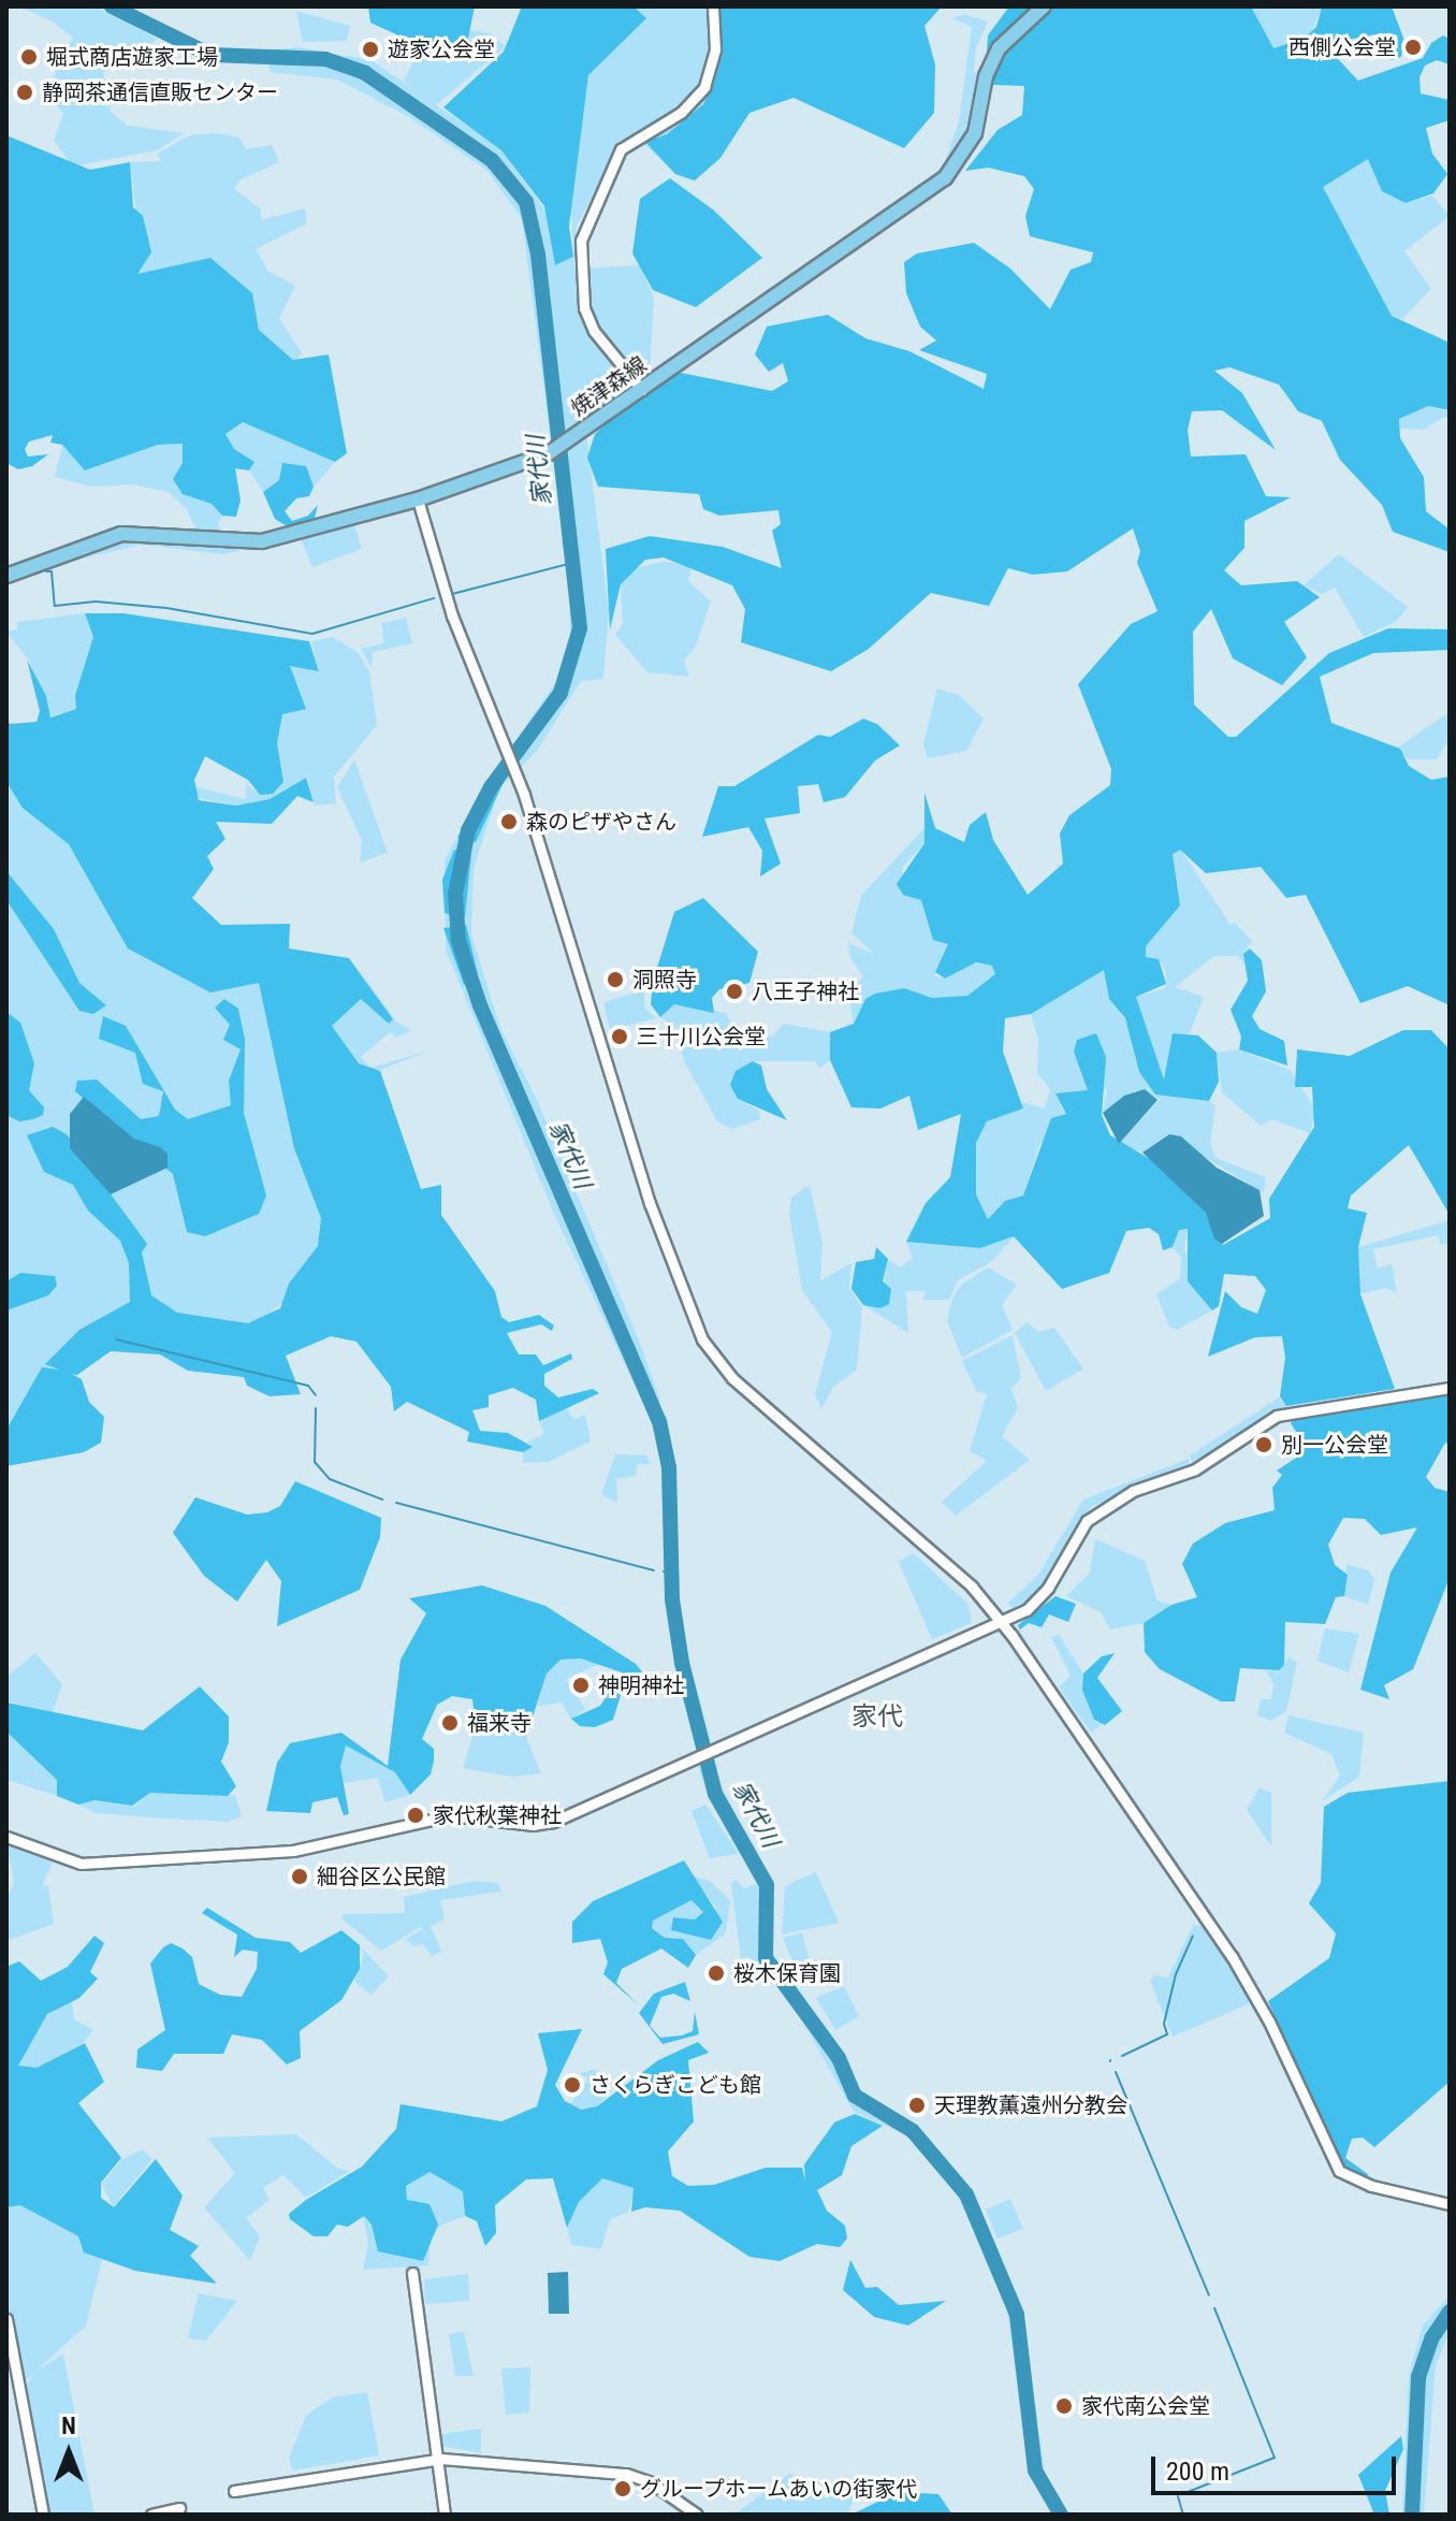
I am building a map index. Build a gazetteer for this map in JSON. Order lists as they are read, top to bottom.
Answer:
{
  "streets": {
    "main road": ["焼津森線"]
  },
  "districts": ["家代"],
  "water": ["家代川"],
  "places": [
    "西側公会堂",
    "遊家公会堂",
    "堀式商店遊家工場",
    "静岡茶通信直販センター",
    "森のピザやさん",
    "洞照寺",
    "八王子神社",
    "三十川公会堂",
    "別一公会堂",
    "神明神社",
    "福来寺",
    "家代秋葉神社",
    "細谷区公民館",
    "桜木保育園",
    "さくらぎこども館",
    "天理教薫遠州分教会",
    "家代南公会堂",
    "グループホームあいの街家代"
  ],
  "scale_bar": "200 m",
  "north": "top"
}
